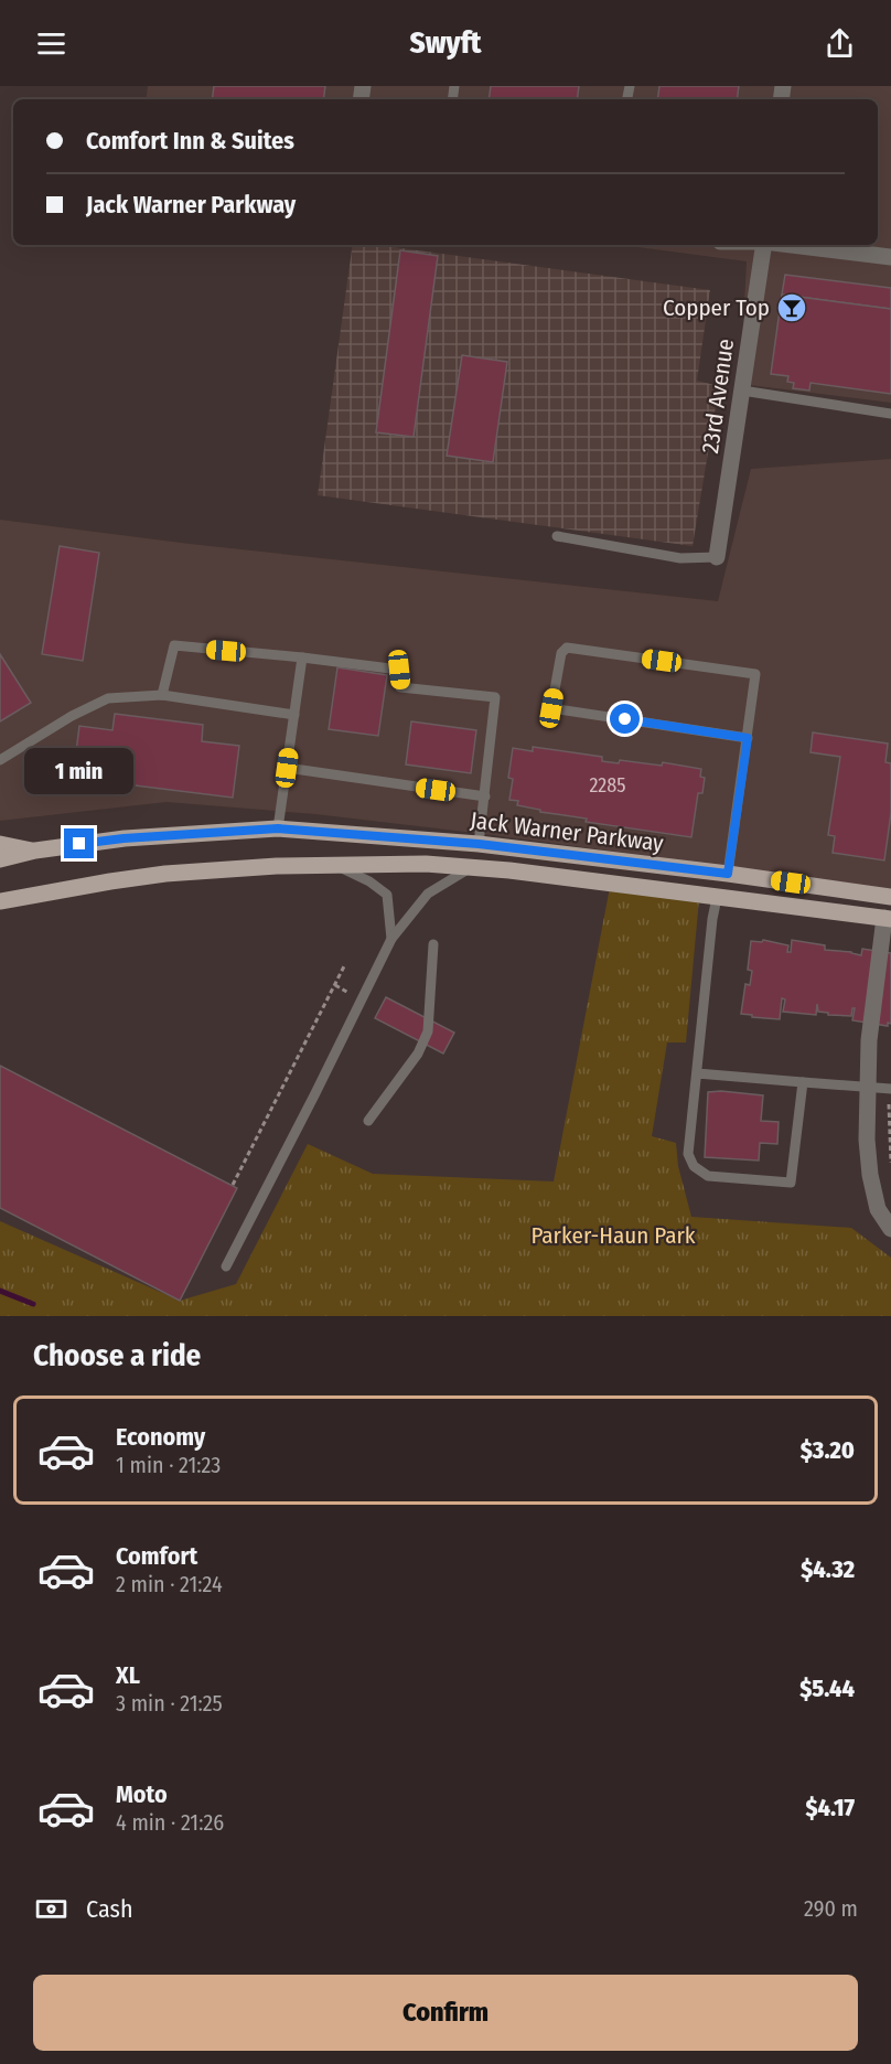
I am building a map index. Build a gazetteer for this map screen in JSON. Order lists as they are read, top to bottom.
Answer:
{
  "streets": {
    "main road": ["Jack Warner Parkway"],
    "street": ["23rd Avenue"]
  },
  "parks": ["Parker-Haun Park"],
  "places": {
    "bar": ["Copper Top"]
  },
  "house_numbers": ["2285"],
  "page": {
    "header": "Swyft",
    "banner": ["Comfort Inn & Suites", "Jack Warner Parkway"],
    "bubble": "1 min",
    "heading": "Choose a ride",
    "list": [
      {
        "name": "Economy",
        "note": "1 min · 21:23",
        "value": "$3.20"
      },
      {
        "name": "Comfort",
        "note": "2 min · 21:24",
        "value": "$4.32"
      },
      {
        "name": "XL",
        "note": "3 min · 21:25",
        "value": "$5.44"
      },
      {
        "name": "Moto",
        "note": "4 min · 21:26",
        "value": "$4.17"
      }
    ],
    "pay": ["Cash", "290 m"],
    "buttons": "Confirm"
  }
}
